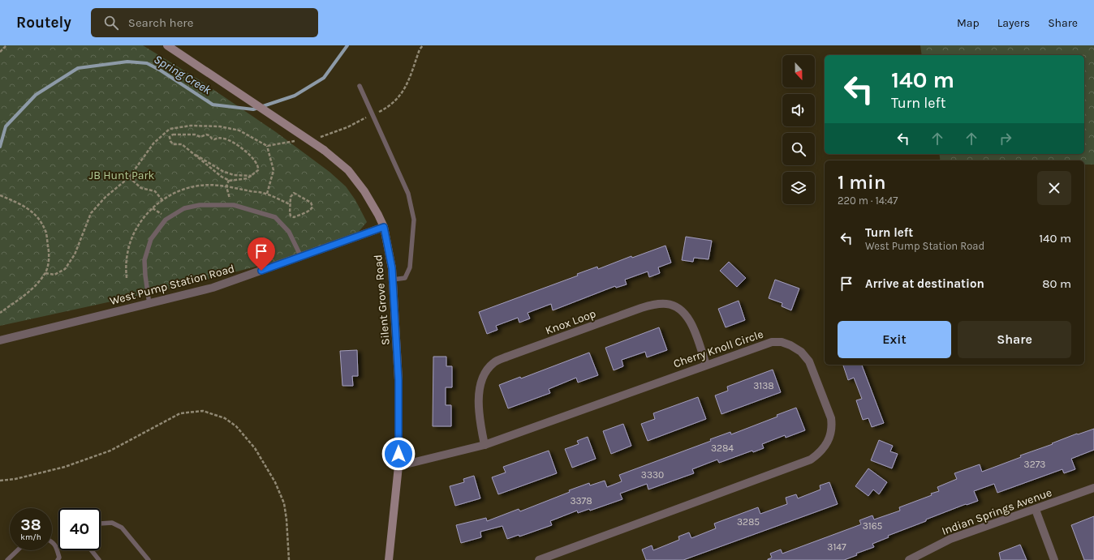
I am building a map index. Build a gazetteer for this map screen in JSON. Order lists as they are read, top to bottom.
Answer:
{
  "streets": {
    "street": [
      "West Pump Station Road",
      "Silent Grove Road",
      "Knox Loop",
      "Cherry Knoll Circle",
      "Indian Springs Avenue"
    ]
  },
  "crossings": [
    ["West Pump Station Road", "Silent Grove Road"],
    ["Silent Grove Road", "Cherry Knoll Circle"],
    ["Knox Loop", "Cherry Knoll Circle"]
  ],
  "water": ["Spring Creek"],
  "parks": ["JB Hunt Park"],
  "house_numbers": [
    "3138",
    "3284",
    "3273",
    "3330",
    "3378",
    "3285",
    "3165",
    "3147"
  ],
  "north": "bottom",
  "page": {
    "header": "Routely",
    "search": "Search here",
    "nav": ["Map", "Layers", "Share"],
    "turn": ["140 m", "Turn left"],
    "heading": ["1 min", "220 m · 14:47"],
    "list": [
      {
        "name": "Turn left",
        "note": "West Pump Station Road",
        "value": "140 m"
      },
      {
        "name": "Arrive at destination",
        "value": "80 m"
      }
    ],
    "buttons": ["Exit", "Share"],
    "speed": "38 km/h",
    "limit": "40"
  }
}
